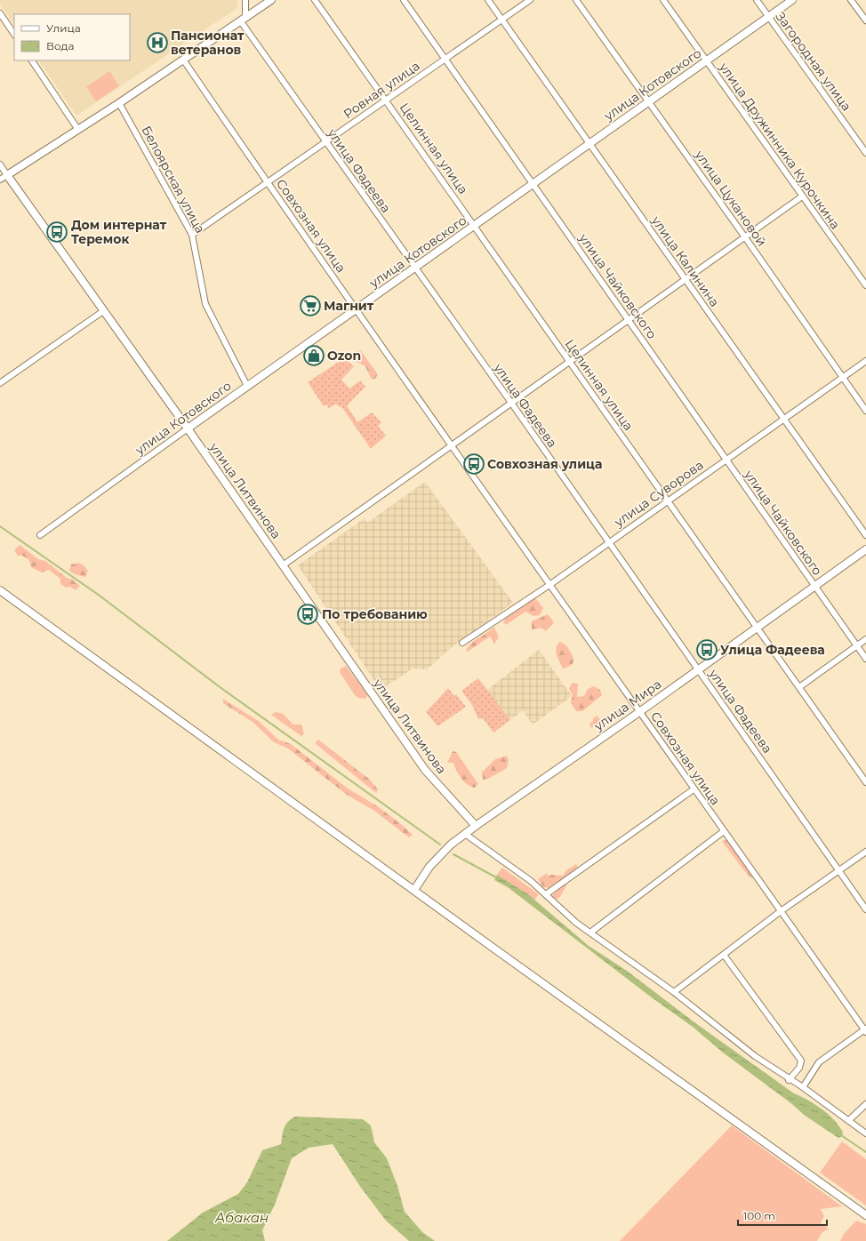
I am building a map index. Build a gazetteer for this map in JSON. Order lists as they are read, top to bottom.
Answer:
{
  "streets": {
    "street": [
      "Загородная улица",
      "улица Котовского",
      "Ровная улица",
      "улица Дружинника Курочкина",
      "Целинная улица",
      "улица Фадеева",
      "Белоярская улица",
      "улица Цукановой",
      "Совхозная улица",
      "улица Калинина",
      "улица Чайковского",
      "улица Литвинова",
      "улица Суворова",
      "улица Мира"
    ]
  },
  "crossings": [
    ["Загородная улица", "улица Котовского"],
    ["улица Котовского", "улица Дружинника Курочкина"],
    ["улица Котовского", "Целинная улица"],
    ["улица Котовского", "улица Фадеева"],
    ["улица Котовского", "Белоярская улица"],
    ["улица Котовского", "улица Цукановой"],
    ["улица Котовского", "Совхозная улица"],
    ["улица Котовского", "улица Калинина"],
    ["улица Котовского", "улица Чайковского"],
    ["улица Котовского", "улица Литвинова"],
    ["Ровная улица", "Целинная улица"],
    ["Ровная улица", "улица Фадеева"],
    ["Ровная улица", "Белоярская улица"],
    ["Ровная улица", "Совхозная улица"],
    ["Ровная улица", "улица Калинина"],
    ["Ровная улица", "улица Чайковского"],
    ["Целинная улица", "улица Суворова"],
    ["Целинная улица", "улица Мира"],
    ["улица Фадеева", "улица Суворова"],
    ["улица Фадеева", "улица Мира"],
    ["улица Цукановой", "улица Суворова"],
    ["Совхозная улица", "улица Суворова"],
    ["Совхозная улица", "улица Мира"],
    ["улица Калинина", "улица Суворова"],
    ["улица Чайковского", "улица Суворова"],
    ["улица Чайковского", "улица Мира"],
    ["улица Литвинова", "улица Мира"]
  ],
  "water": ["Абакан"],
  "places": {
    "hospital": ["Пансионат ветеранов"],
    "bus stop": [
      "Дом интернат Теремок",
      "Совхозная улица",
      "По требованию",
      "Улица Фадеева"
    ],
    "supermarket": ["Магнит"],
    "shop": ["Ozon"]
  },
  "legend": ["Улица", "Вода"],
  "scale_bar": "100 m"
}
